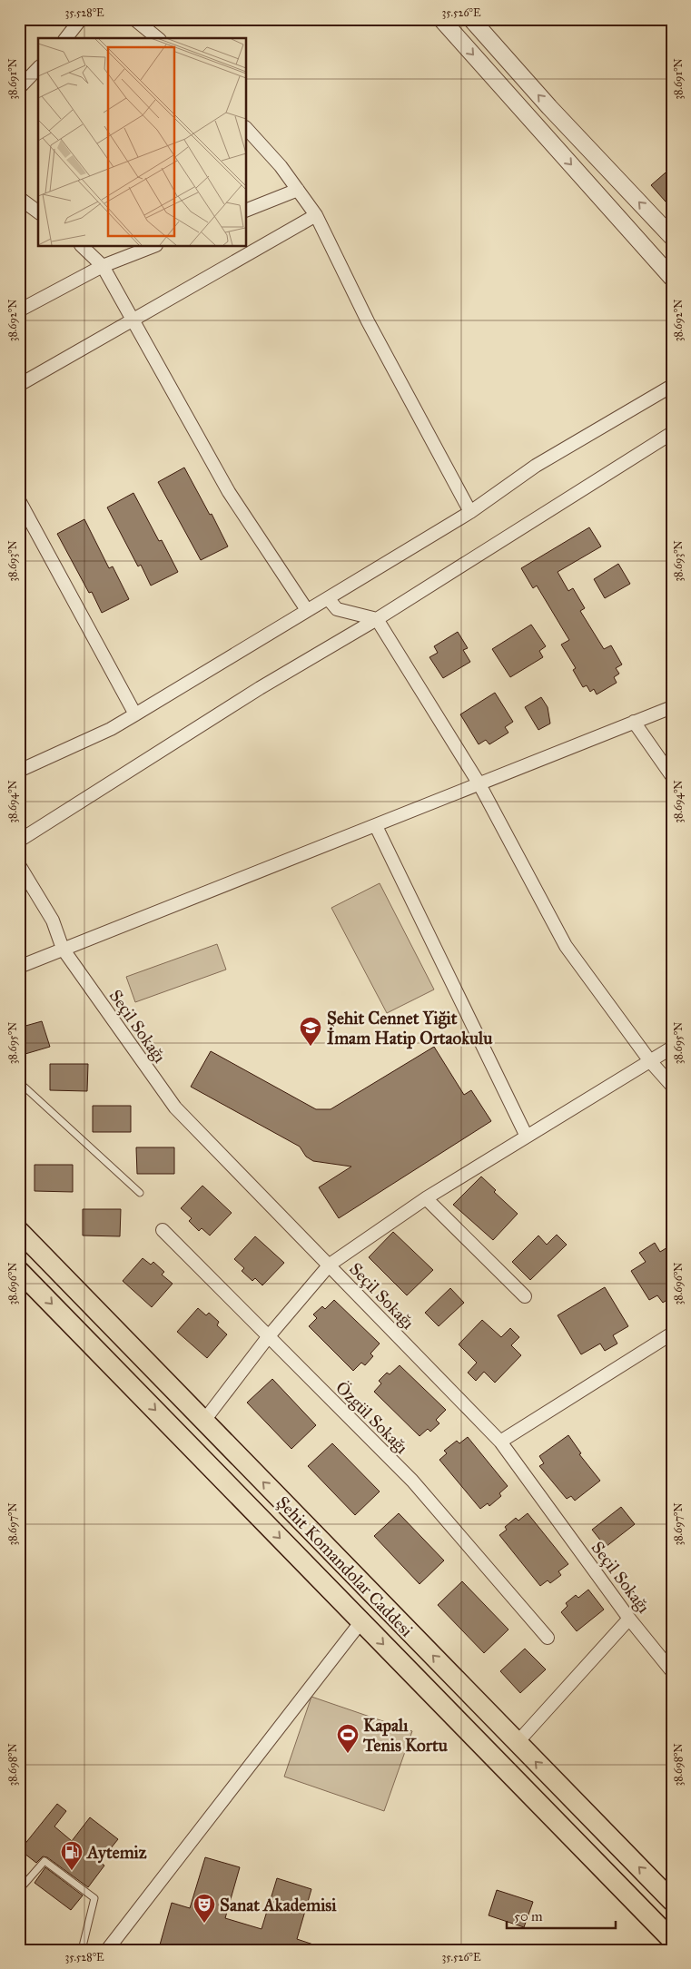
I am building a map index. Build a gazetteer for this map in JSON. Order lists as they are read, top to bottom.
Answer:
{
  "streets": {
    "main road": ["Şehit Komandolar Caddesi"],
    "street": ["Seçil Sokağı", "Özgül Sokağı"]
  },
  "places": {
    "school or university": ["Şehit Cennet Yiğit İmam Hatip Ortaokulu"],
    "sports": ["Kapalı Tenis Kortu"],
    "fuel station": ["Aytemiz"],
    "theatre": ["Sanat Akademisi"]
  },
  "scale_bar": "50 m",
  "coordinates": [
    "35.528°E",
    "35.526°E",
    "38.691°N",
    "38.692°N",
    "38.693°N",
    "38.694°N",
    "38.695°N",
    "38.696°N",
    "38.697°N",
    "38.698°N"
  ]
}
